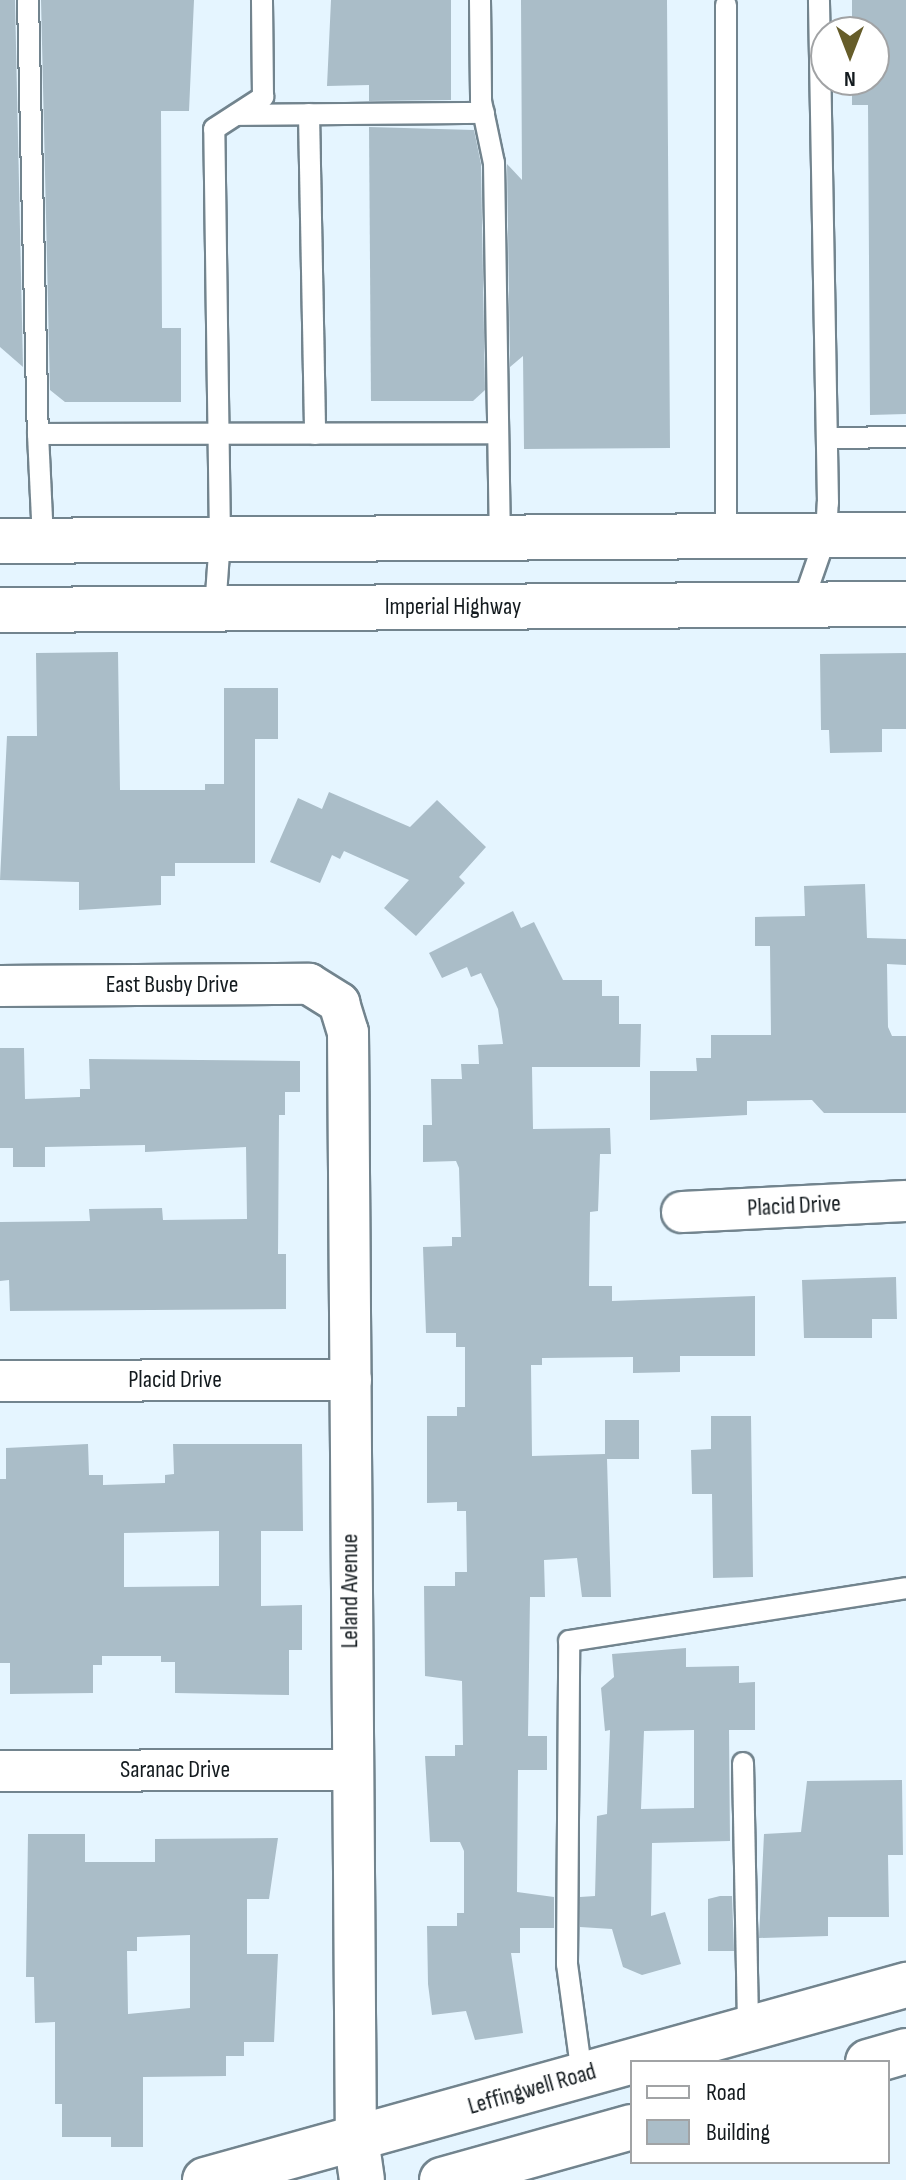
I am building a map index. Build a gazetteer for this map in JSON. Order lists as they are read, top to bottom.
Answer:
{
  "streets": {
    "main road": ["Imperial Highway", "Leffingwell Road"],
    "street": [
      "East Busby Drive",
      "Placid Drive",
      "Leland Avenue",
      "Saranac Drive"
    ]
  },
  "crossings": [
    ["East Busby Drive", "Leland Avenue"],
    ["Placid Drive", "Leland Avenue"],
    ["Leland Avenue", "Saranac Drive"],
    ["Leland Avenue", "Leffingwell Road"]
  ],
  "legend": ["Road", "Building"],
  "north": "bottom"
}
